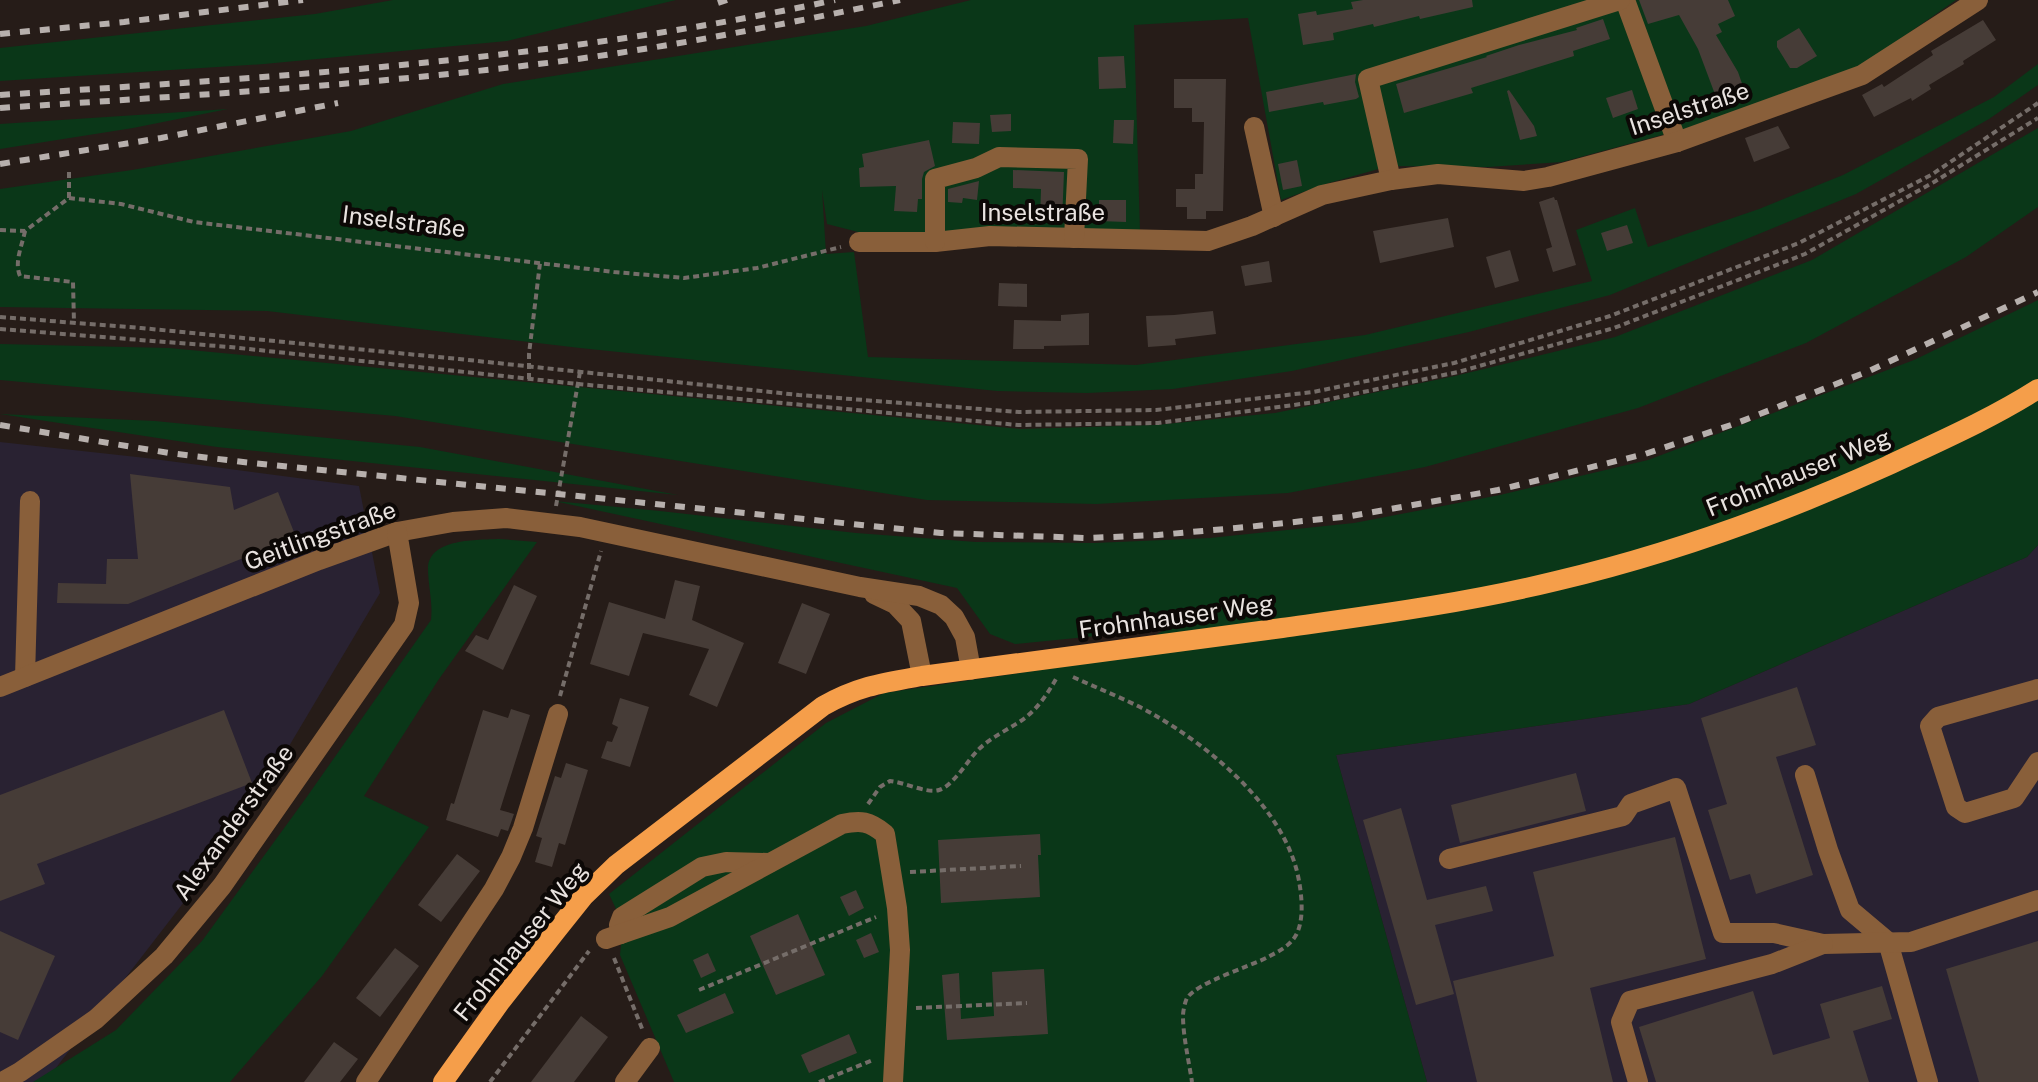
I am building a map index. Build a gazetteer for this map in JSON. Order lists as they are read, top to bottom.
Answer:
{
  "streets": {
    "main road": ["Frohnhauser Weg"],
    "street": ["Inselstraße", "Geitlingstraße", "Alexanderstraße"]
  },
  "crossings": [
    ["Frohnhauser Weg", "Geitlingstraße"],
    ["Geitlingstraße", "Alexanderstraße"]
  ]
}
